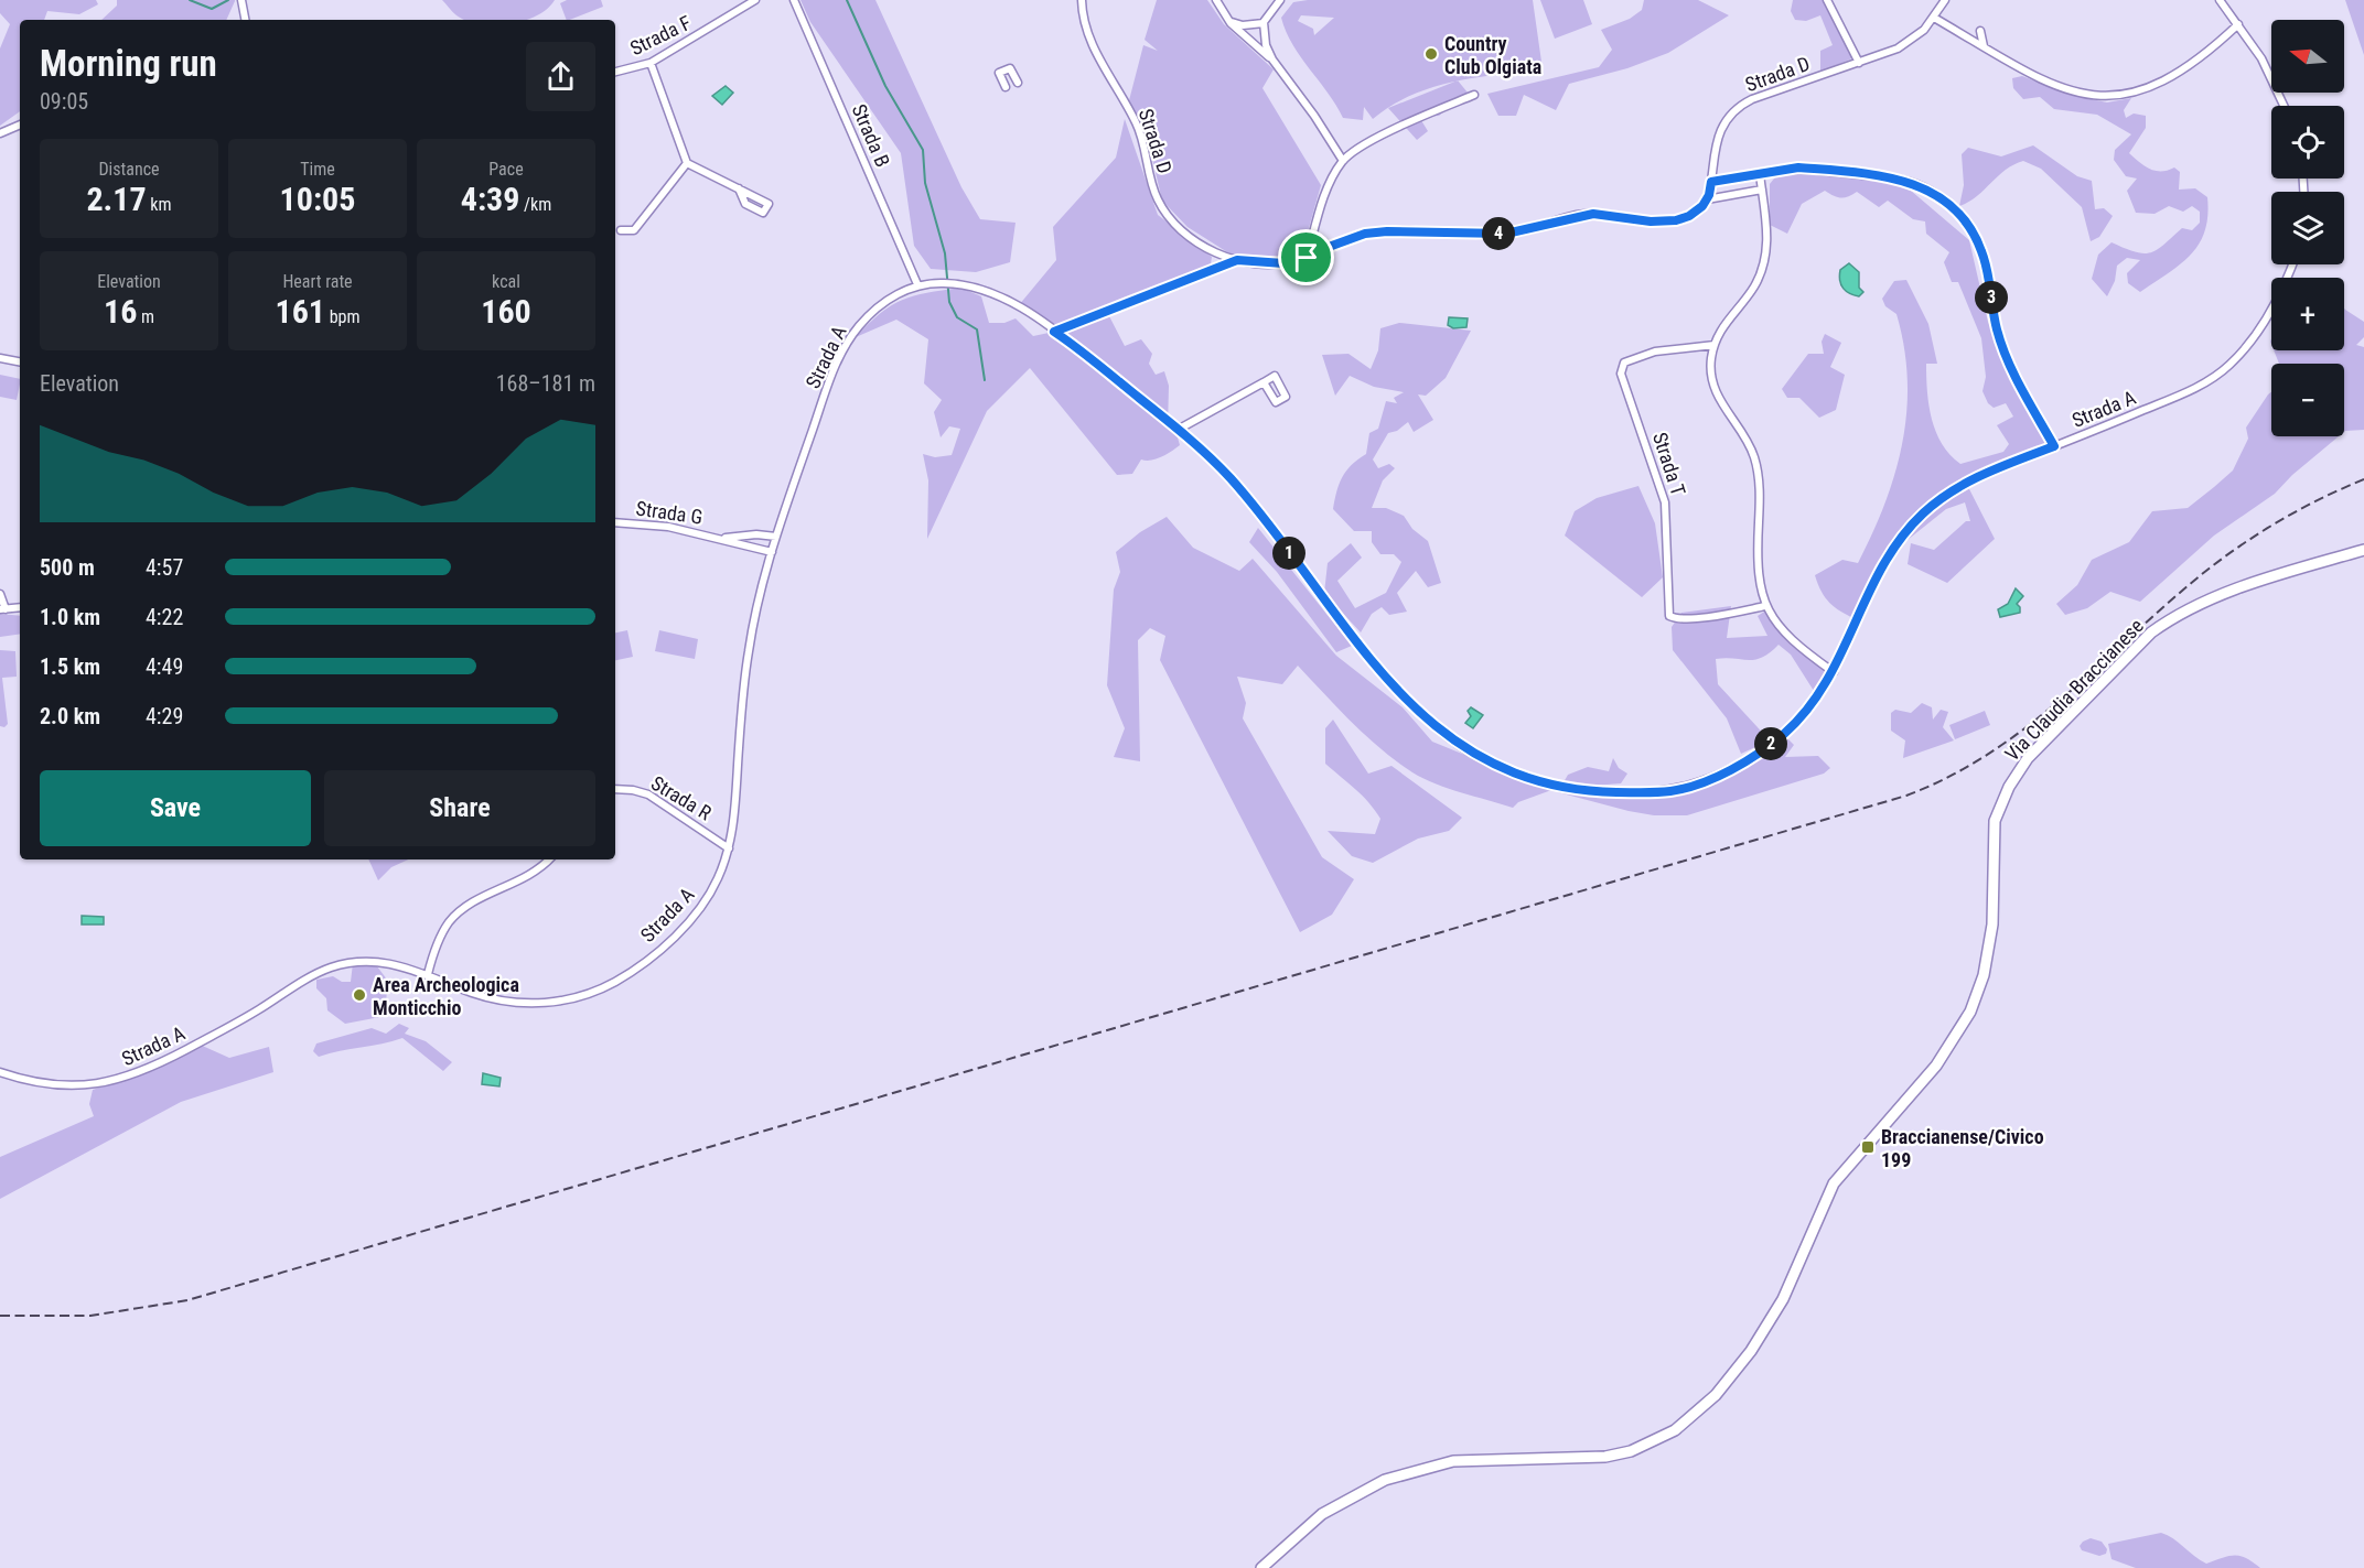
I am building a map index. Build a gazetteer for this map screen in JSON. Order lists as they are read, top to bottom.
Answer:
{
  "streets": {
    "main road": ["Via Claudia Braccianese"],
    "street": [
      "Strada F",
      "Strada D",
      "Strada B",
      "Strada A",
      "Strada T",
      "Strada G",
      "Strada R"
    ]
  },
  "crossings": [
    ["Strada D", "Strada A"],
    ["Strada B", "Strada A"],
    ["Strada A", "Strada G"],
    ["Strada A", "Strada R"]
  ],
  "places": {
    "other": ["Country Club Olgiata", "Area Archeologica Monticchio"],
    "transit": ["Braccianense/Civico 199"]
  },
  "north": "left",
  "page": {
    "map_buttons": ["+", "−"],
    "heading": ["Morning run", "09:05"],
    "stats": [
      ["Distance", "2.17 km"],
      ["Time", "10:05"],
      ["Pace", "4:39 /km"],
      ["Elevation", "16 m"],
      ["Heart rate", "161 bpm"],
      ["kcal", "160"]
    ],
    "pins": [
      "4",
      "3",
      "1",
      "2"
    ],
    "chart": ["Elevation", "168–181 m"],
    "list": [
      {
        "name": "500 m",
        "note": "4:57"
      },
      {
        "name": "1.0 km",
        "note": "4:22"
      },
      {
        "name": "1.5 km",
        "note": "4:49"
      },
      {
        "name": "2.0 km",
        "note": "4:29"
      }
    ],
    "buttons": ["Save", "Share"]
  }
}
